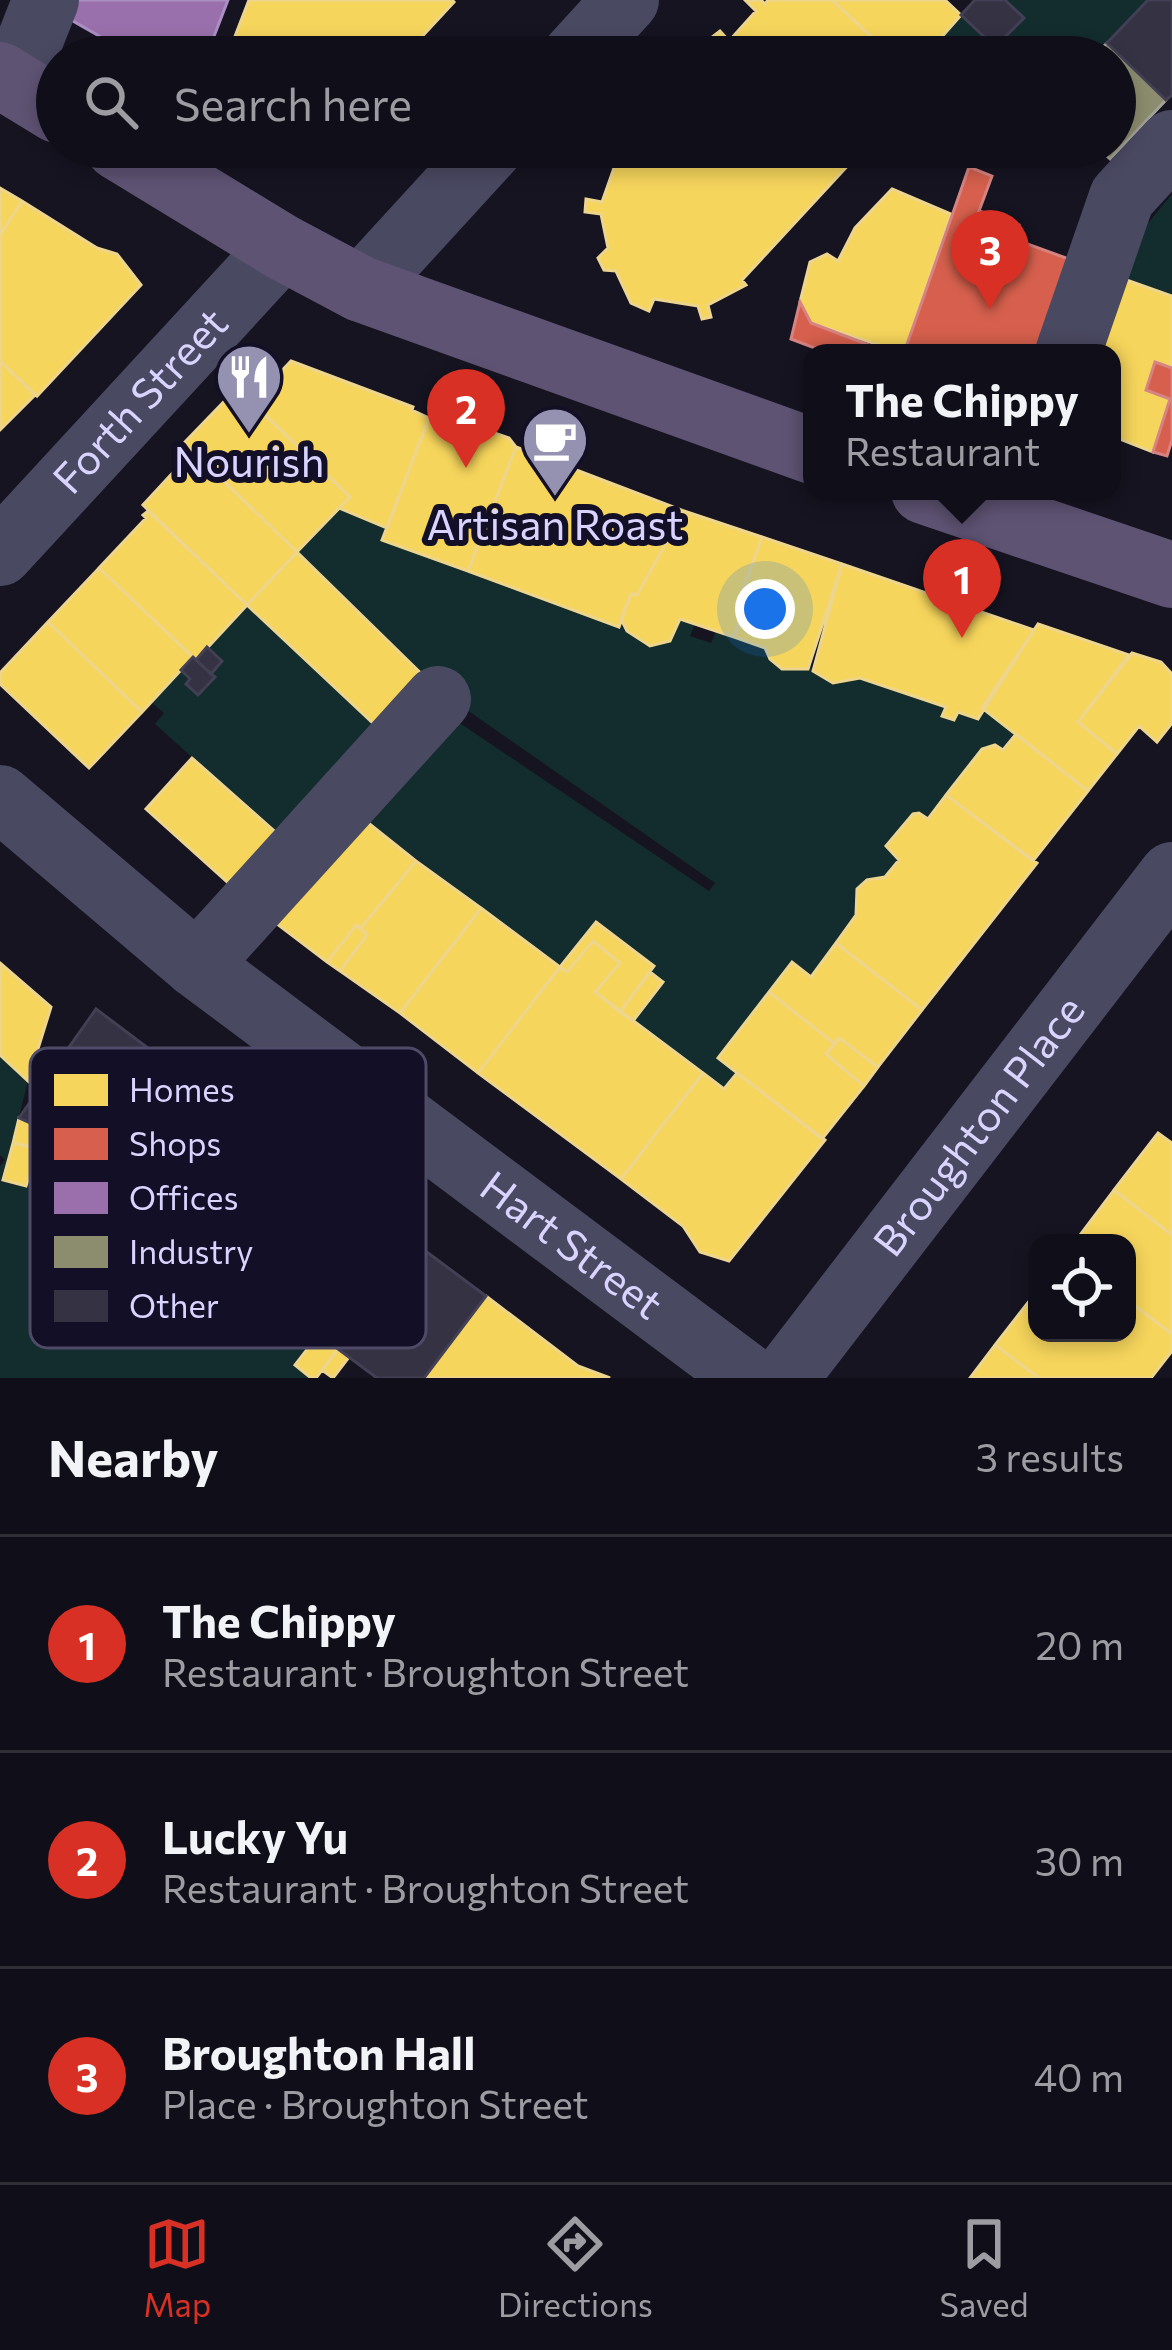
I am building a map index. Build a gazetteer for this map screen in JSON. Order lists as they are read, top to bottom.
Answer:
{
  "streets": {
    "street": ["Forth Street", "Broughton Place", "Hart Street"]
  },
  "places": {
    "restaurant": ["Nourish"],
    "cafe": ["Artisan Roast"]
  },
  "legend": [
    "Homes",
    "Shops",
    "Offices",
    "Industry",
    "Other"
  ],
  "page": {
    "search": "Search here",
    "pins": ["3", "2", "1"],
    "popup": ["The Chippy", "Restaurant"],
    "heading": ["Nearby", "3 results"],
    "list": [
      {
        "mark": "1",
        "name": "The Chippy",
        "note": "Restaurant · Broughton Street",
        "value": "20 m"
      },
      {
        "mark": "2",
        "name": "Lucky Yu",
        "note": "Restaurant · Broughton Street",
        "value": "30 m"
      },
      {
        "mark": "3",
        "name": "Broughton Hall",
        "note": "Place · Broughton Street",
        "value": "40 m"
      }
    ],
    "nav": ["Map", "Directions", "Saved"]
  }
}
